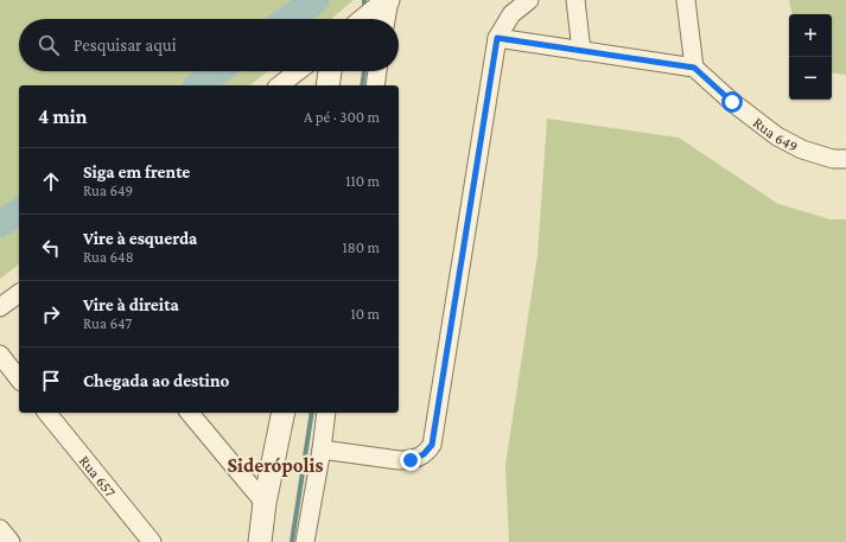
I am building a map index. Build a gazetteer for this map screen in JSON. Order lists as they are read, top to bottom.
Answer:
{
  "streets": {
    "street": ["Rua 649", "Rua 657"]
  },
  "districts": ["Siderópolis"],
  "page": {
    "map_buttons": ["+", "−"],
    "search": "Pesquisar aqui",
    "heading": ["4 min", "A pé · 300 m"],
    "list": [
      ["Siga em frente", "Rua 649", "110 m"],
      ["Vire à esquerda", "Rua 648", "180 m"],
      ["Vire à direita", "Rua 647", "10 m"],
      "Chegada ao destino"
    ]
  }
}
